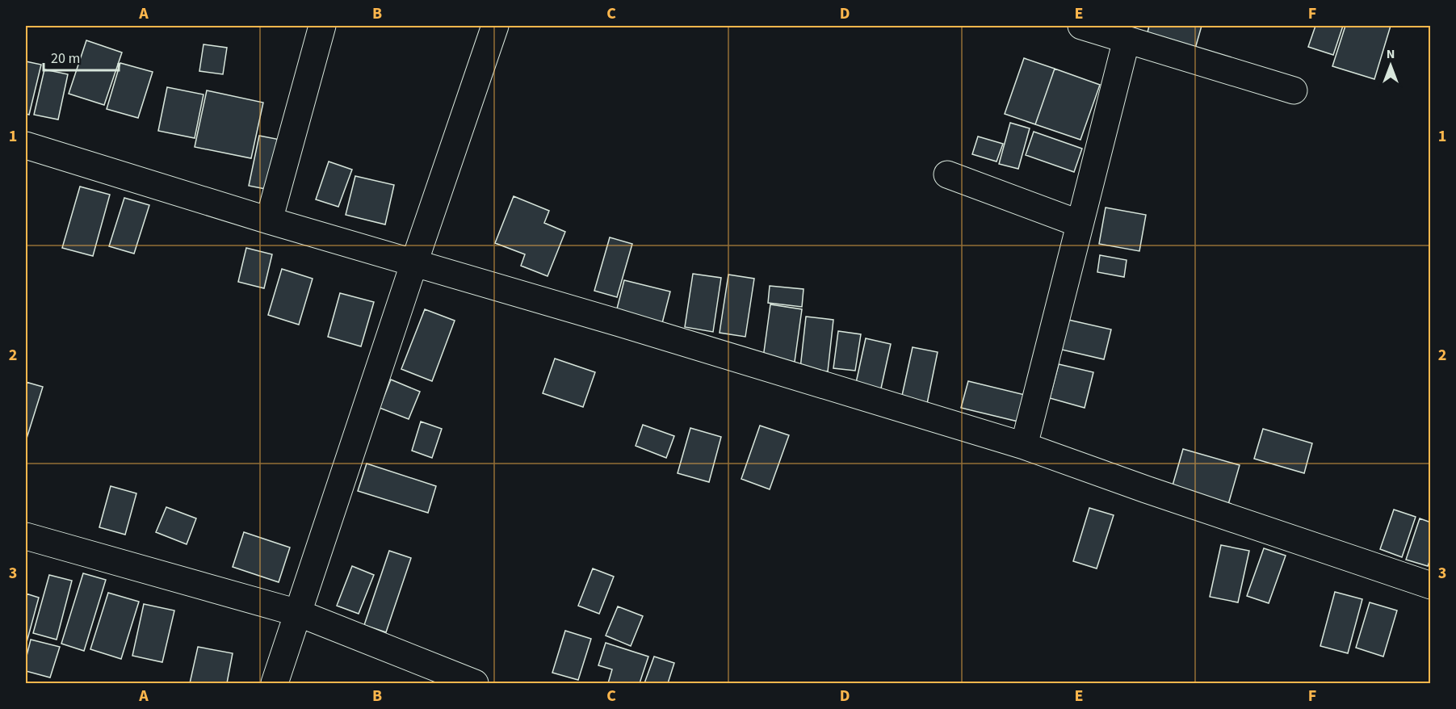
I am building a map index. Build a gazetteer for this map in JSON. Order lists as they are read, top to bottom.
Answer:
{
  "scale_bar": "20 m",
  "north": "top",
  "grid": {
    "columns": [
      "A",
      "B",
      "C",
      "D",
      "E",
      "F"
    ],
    "rows": ["1", "2", "3"]
  }
}
